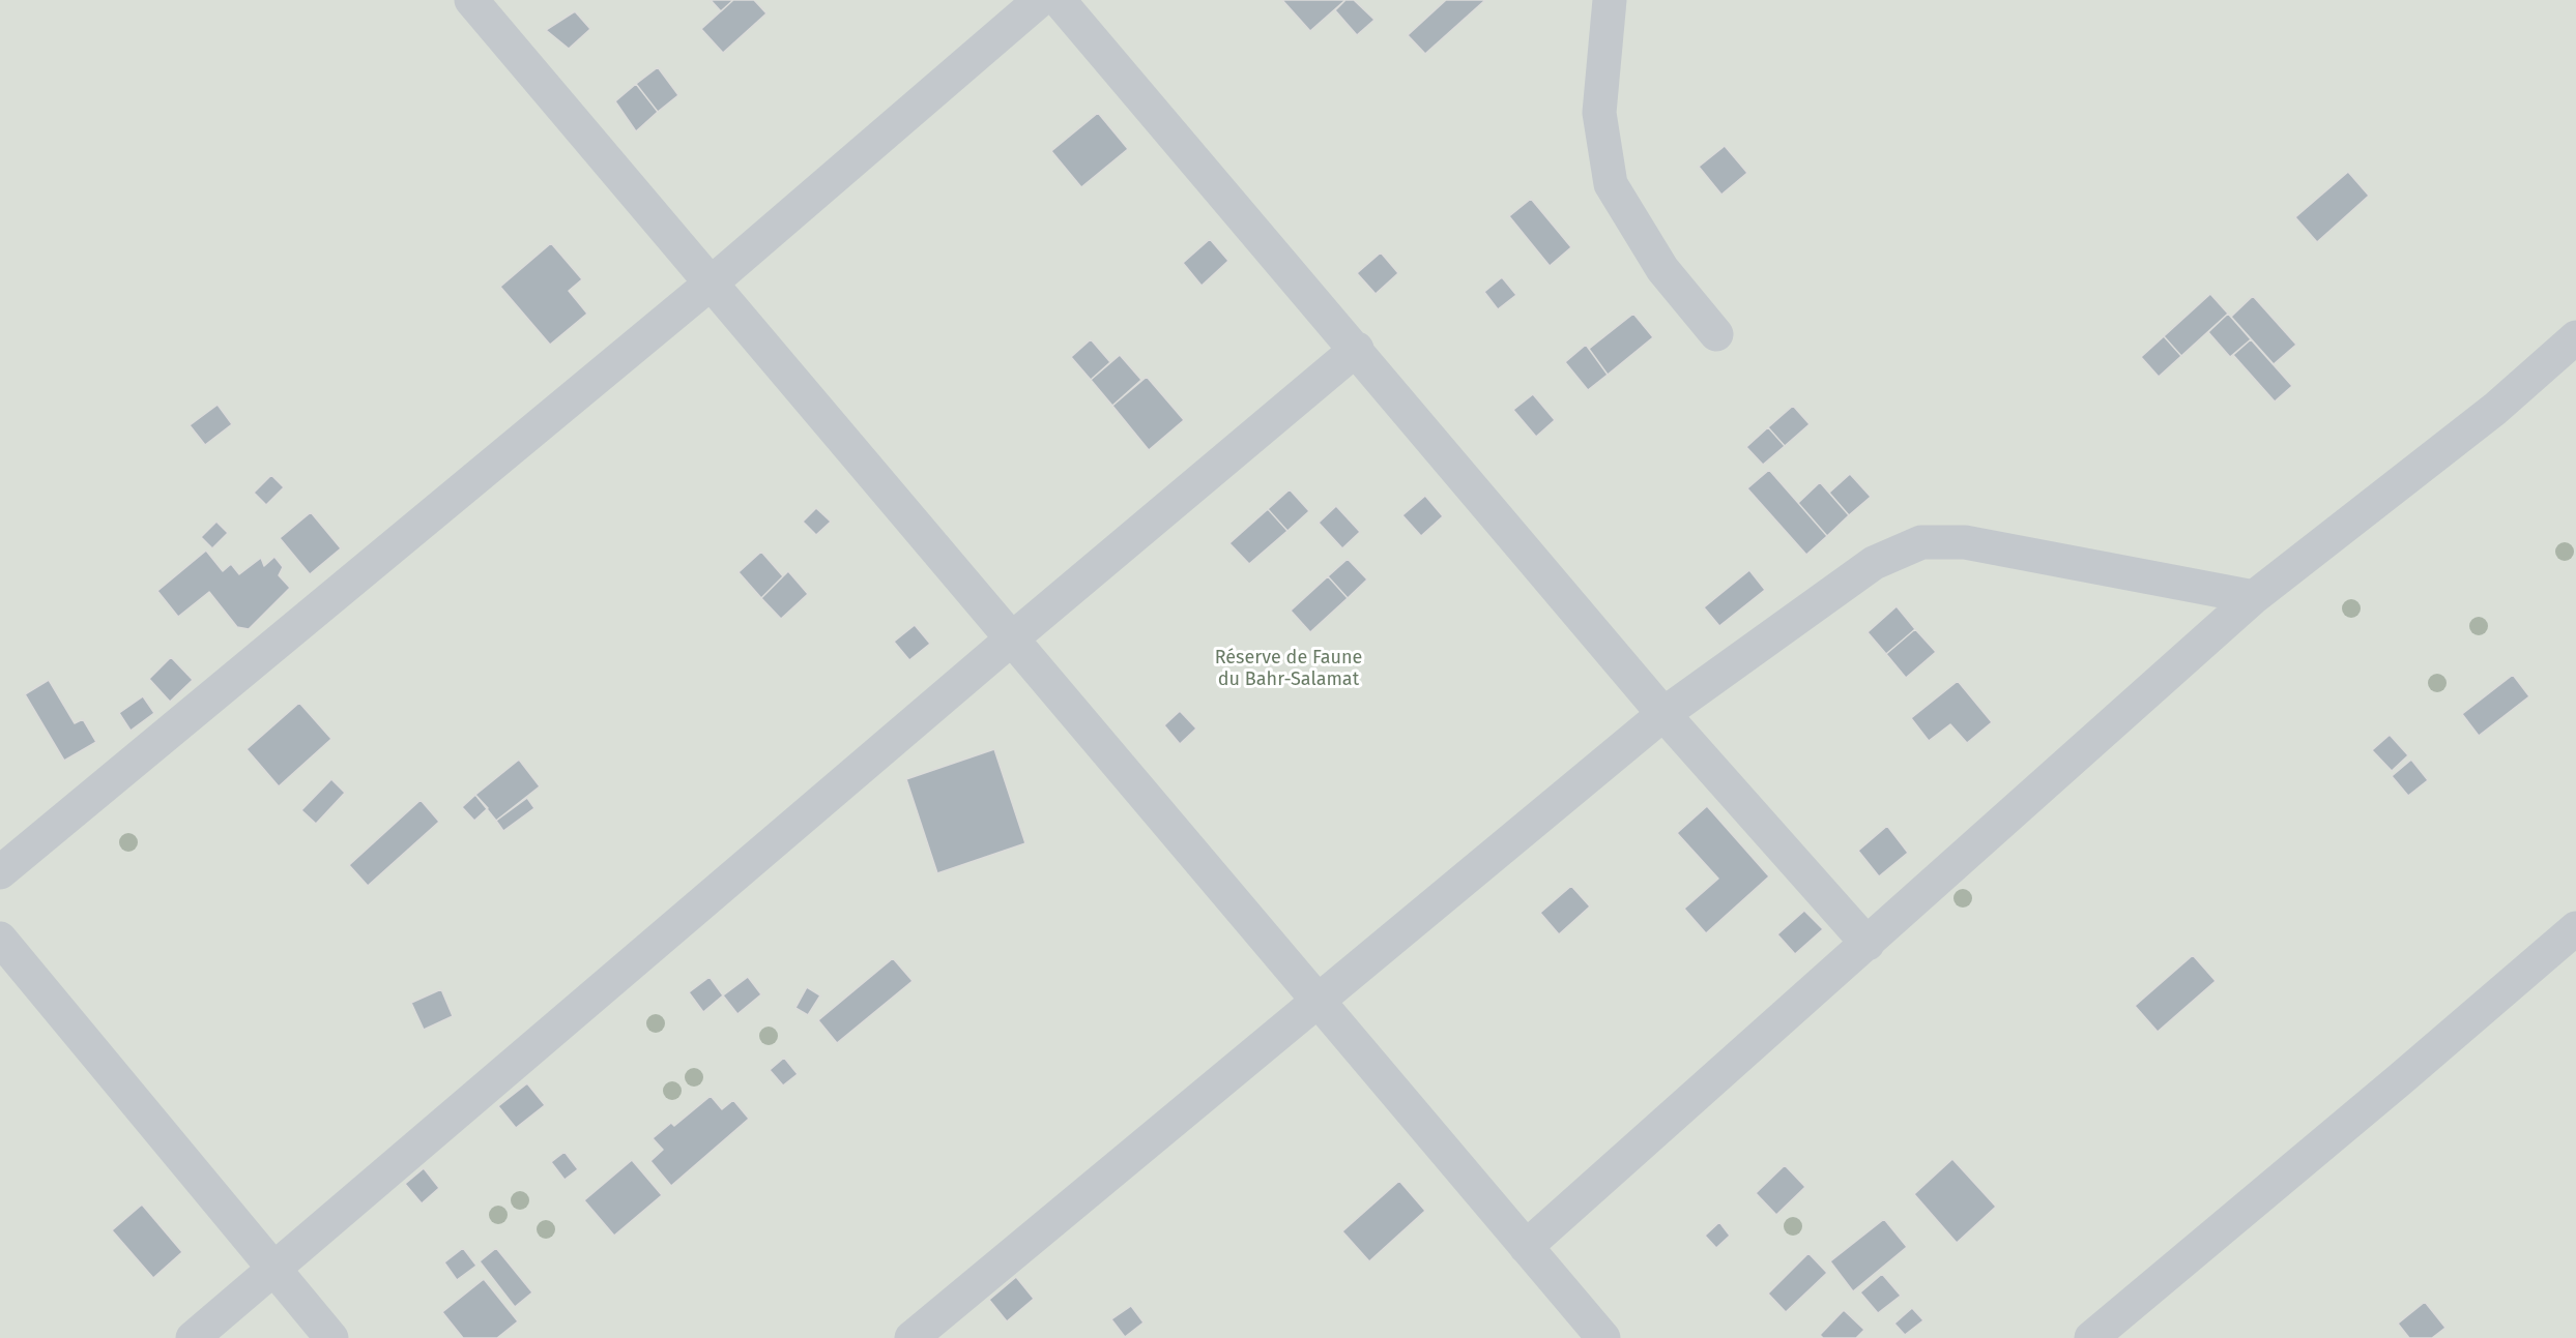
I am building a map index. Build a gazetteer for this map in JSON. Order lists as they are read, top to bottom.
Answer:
{
  "parks": ["Réserve de Faune du Bahr-Salamat"]
}
